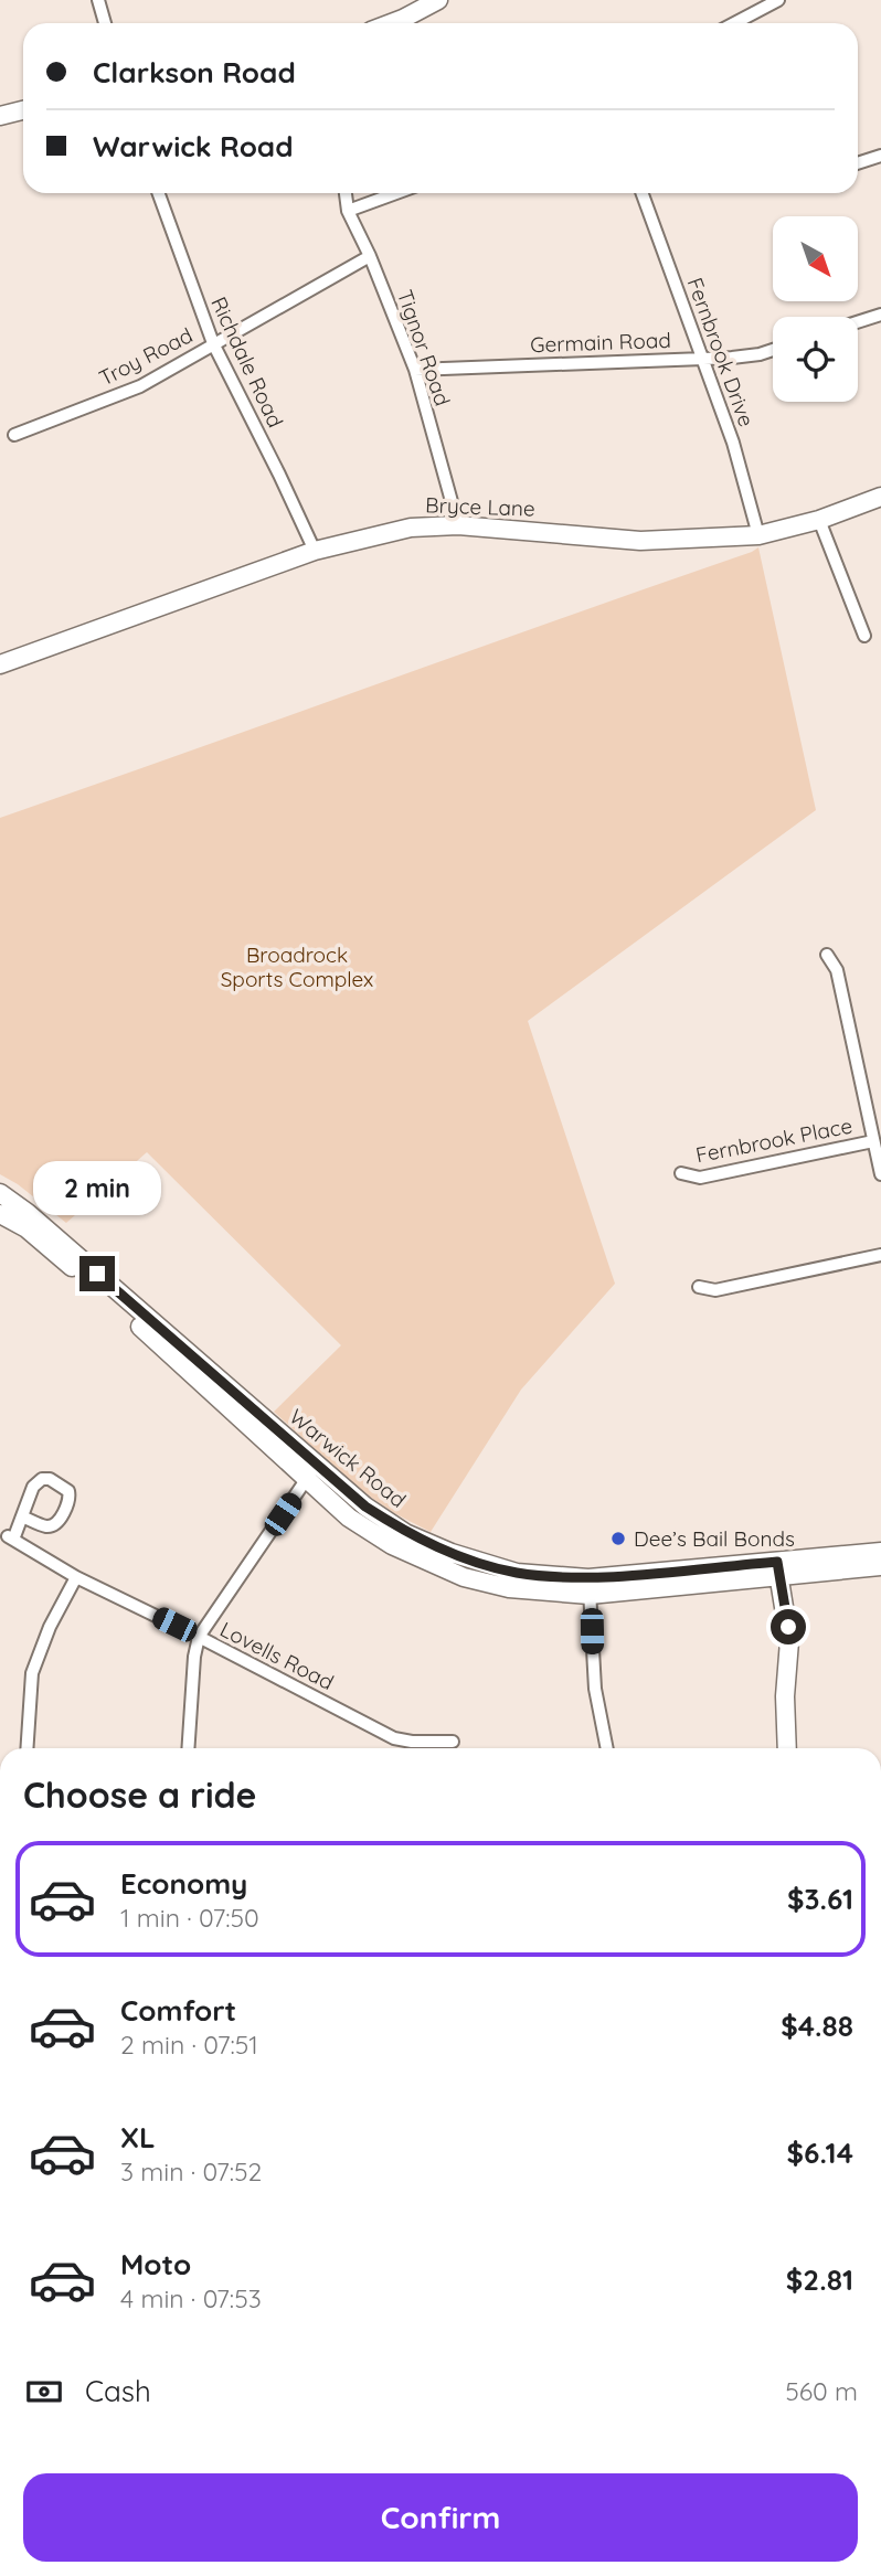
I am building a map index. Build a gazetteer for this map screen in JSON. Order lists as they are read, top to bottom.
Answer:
{
  "streets": {
    "main road": ["Bryce Lane", "Warwick Road"],
    "street": [
      "Germain Road",
      "Tignor Road",
      "Fernbrook Drive",
      "Troy Road",
      "Richdale Road",
      "Fernbrook Place",
      "Lovells Road"
    ]
  },
  "crossings": [
    ["Germain Road", "Tignor Road"],
    ["Germain Road", "Fernbrook Drive"],
    ["Tignor Road", "Troy Road"],
    ["Tignor Road", "Bryce Lane"],
    ["Fernbrook Drive", "Bryce Lane"],
    ["Troy Road", "Richdale Road"],
    ["Richdale Road", "Bryce Lane"]
  ],
  "parks": ["Broadrock Sports Complex"],
  "places": ["Dee’s Bail Bonds"],
  "north": "bottom right",
  "page": {
    "banner": ["Clarkson Road", "Warwick Road"],
    "bubble": "2 min",
    "heading": "Choose a ride",
    "list": [
      {
        "name": "Economy",
        "note": "1 min · 07:50",
        "value": "$3.61"
      },
      {
        "name": "Comfort",
        "note": "2 min · 07:51",
        "value": "$4.88"
      },
      {
        "name": "XL",
        "note": "3 min · 07:52",
        "value": "$6.14"
      },
      {
        "name": "Moto",
        "note": "4 min · 07:53",
        "value": "$2.81"
      }
    ],
    "pay": ["Cash", "560 m"],
    "buttons": "Confirm"
  }
}
